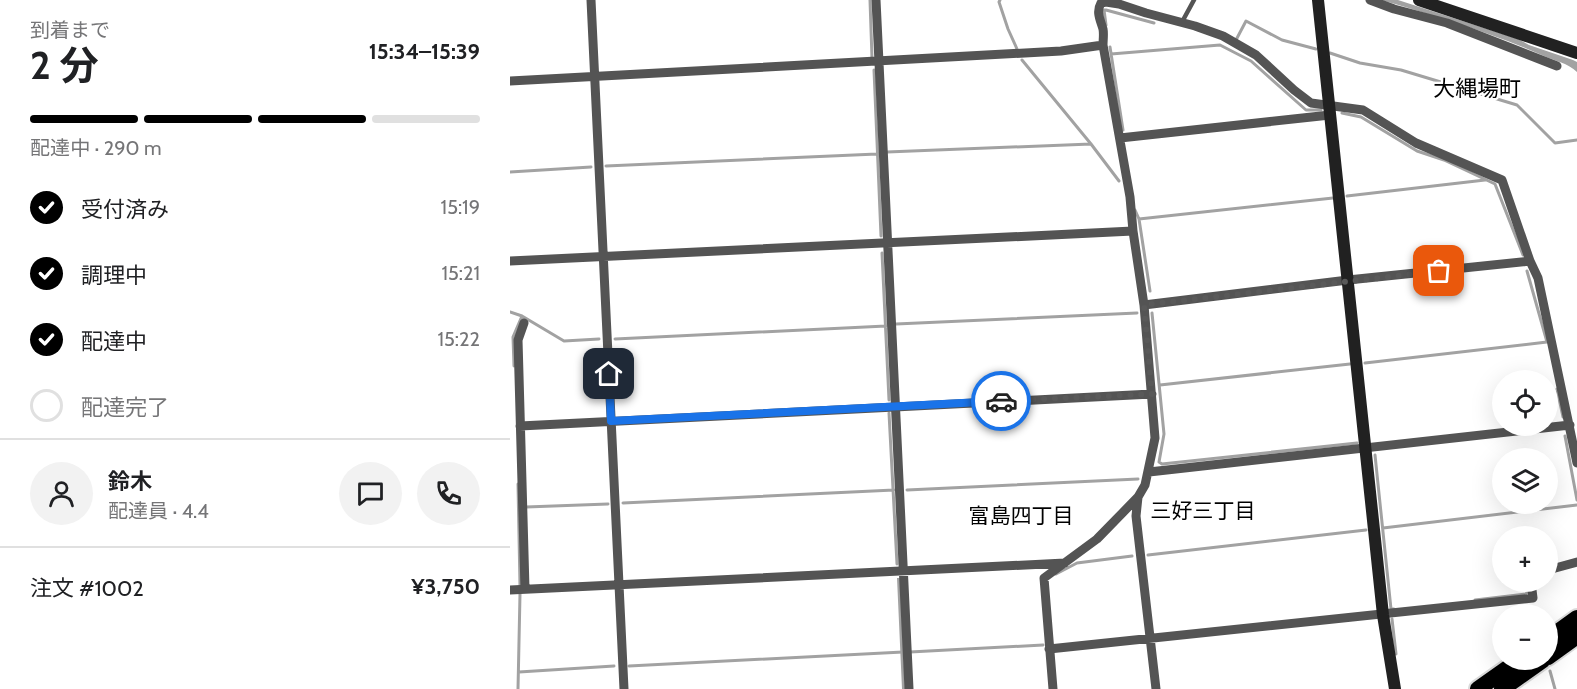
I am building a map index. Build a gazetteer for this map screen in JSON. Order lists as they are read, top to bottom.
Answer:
{
  "districts": ["大縄場町", "三好三丁目", "富島四丁目"],
  "page": {
    "heading": ["2 分", "到着まで", "15:34–15:39"],
    "panel": [
      "鈴木",
      "配達員 · 4.4",
      "注文 #1002",
      "¥3,750"
    ],
    "bar": "配達中 · 290 m",
    "list": [
      ["受付済み", "15:19"],
      ["調理中", "15:21"],
      ["配達中", "15:22"],
      "配達完了"
    ],
    "map_buttons": ["+", "−"]
  }
}
